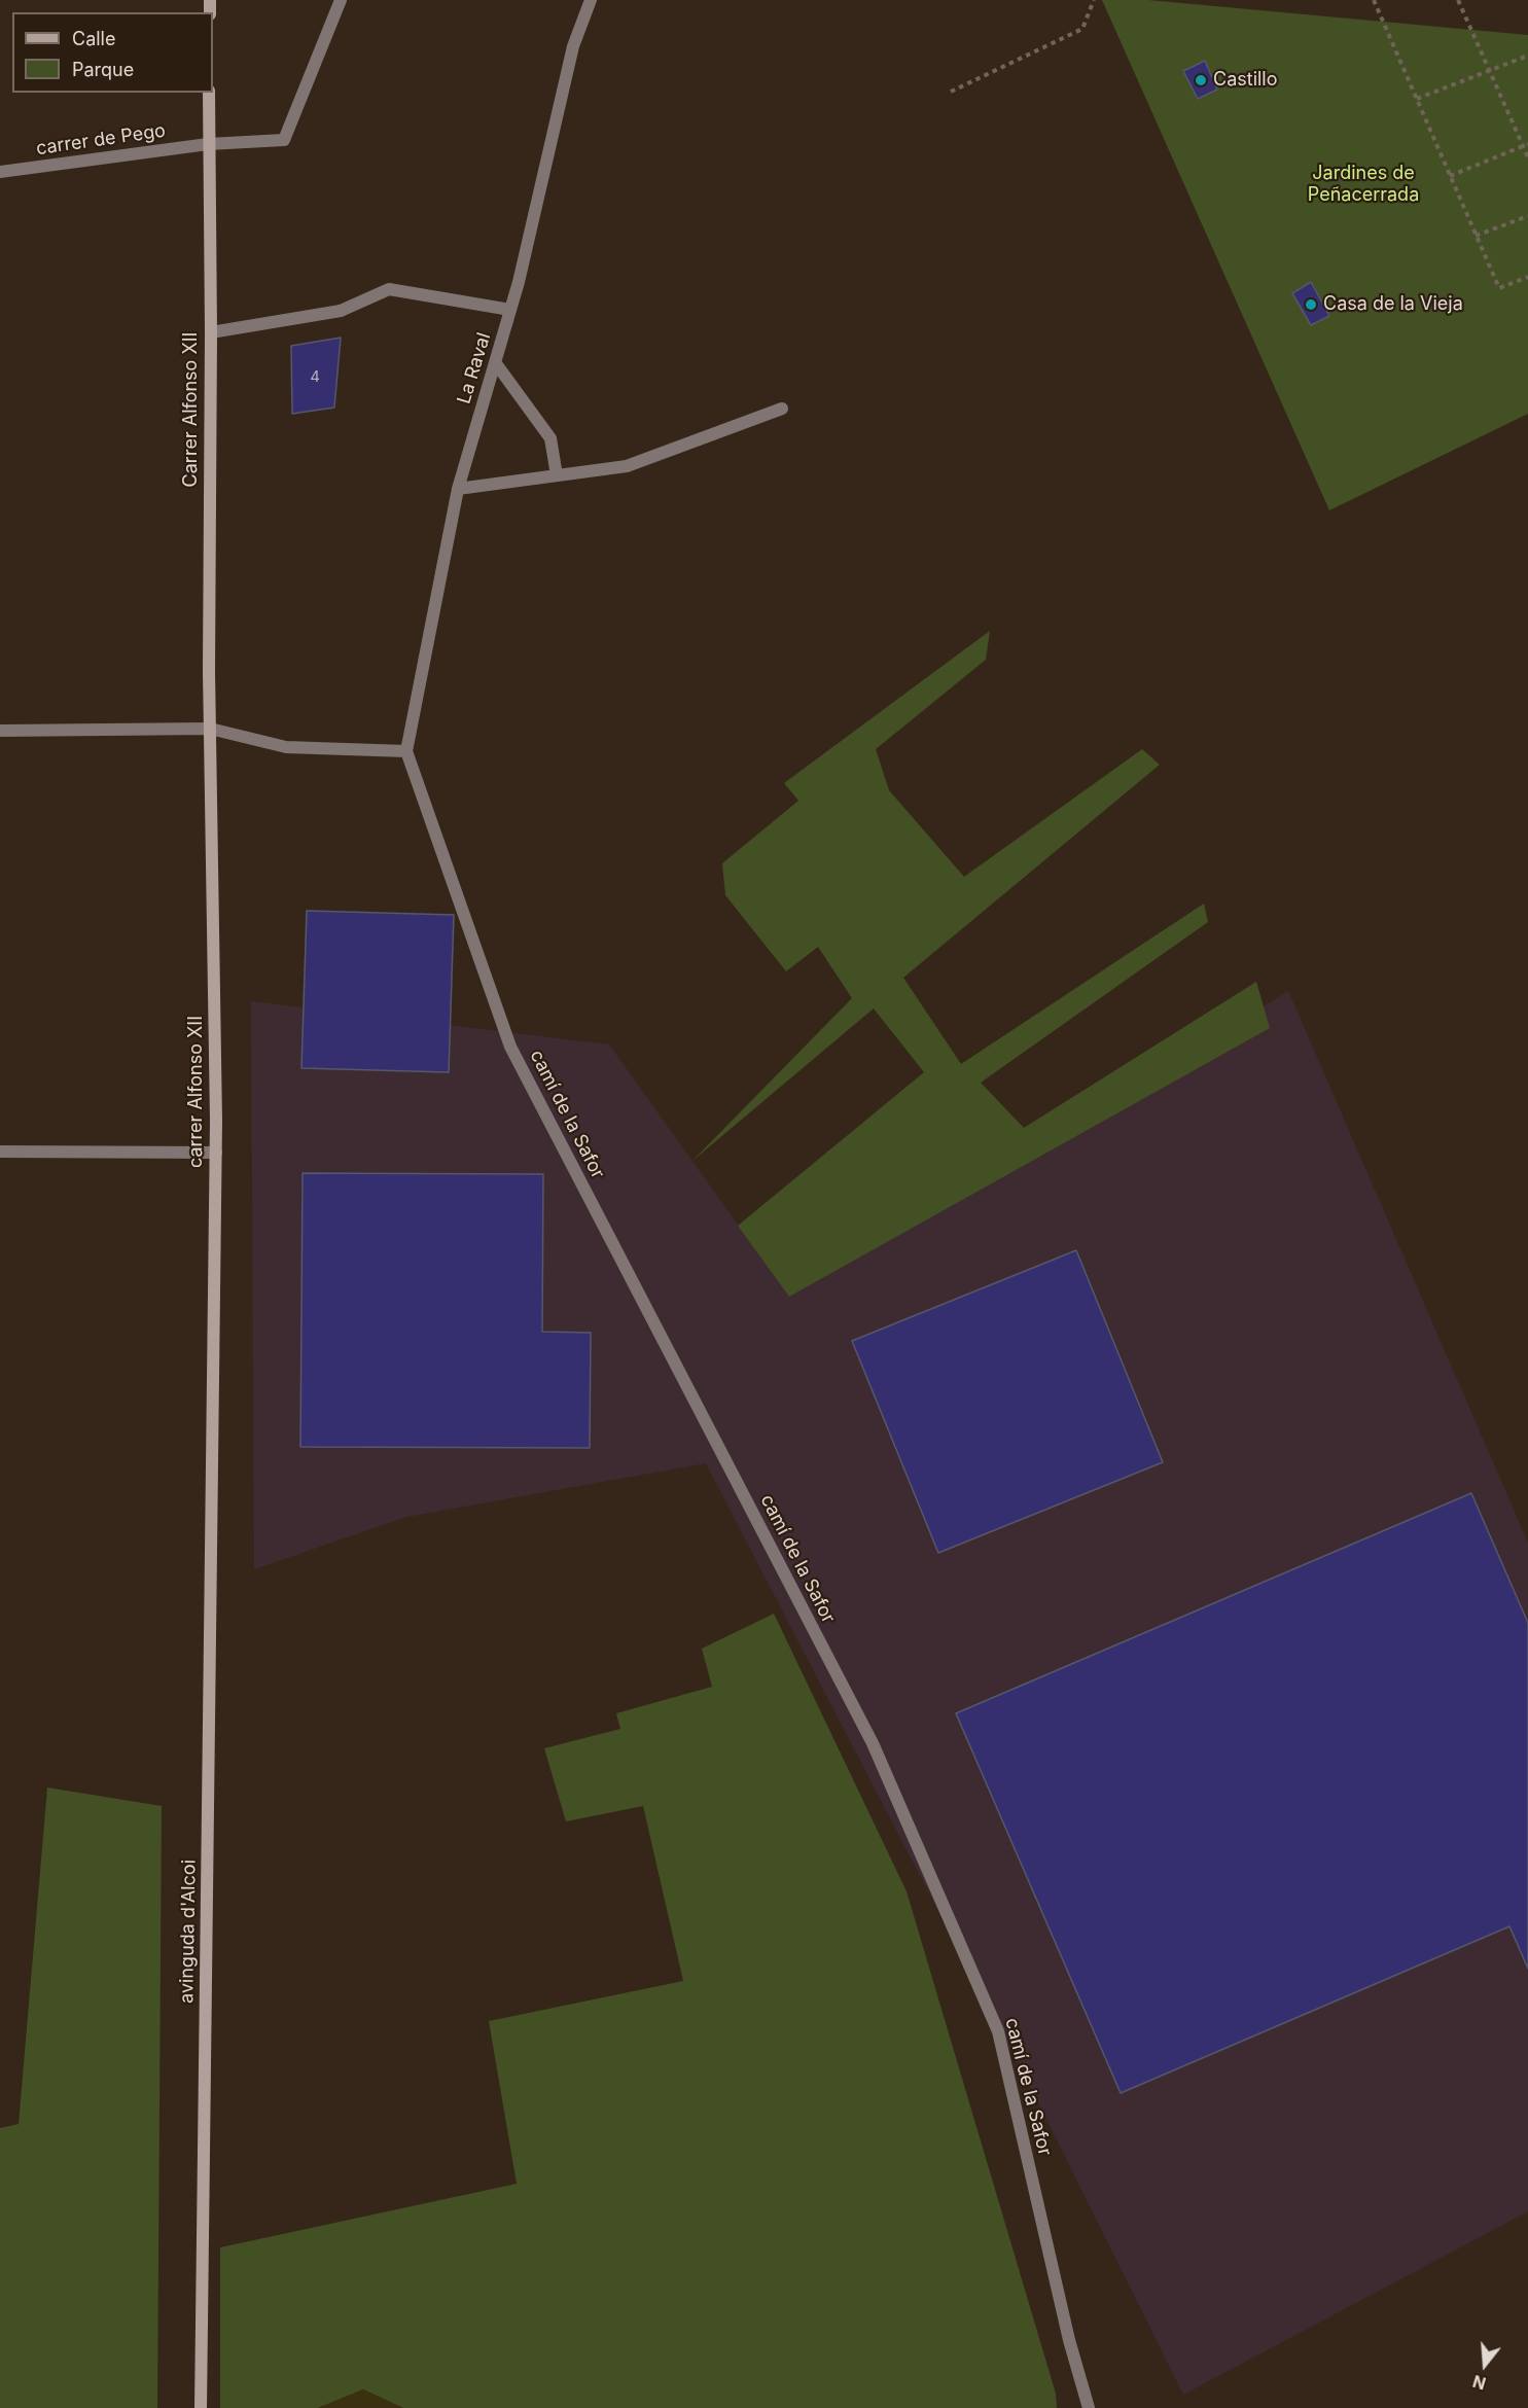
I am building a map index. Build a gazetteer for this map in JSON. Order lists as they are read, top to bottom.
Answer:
{
  "streets": {
    "street": [
      "carrer de Pego",
      "La Raval",
      "Carrer Alfonso XII",
      "carrer Alfonso XII",
      "camí de la Safor",
      "avinguda d'Alcoi"
    ]
  },
  "crossings": [
    ["carrer de Pego", "Carrer Alfonso XII"],
    ["La Raval", "camí de la Safor"],
    ["Carrer Alfonso XII", "carrer Alfonso XII"],
    ["carrer Alfonso XII", "avinguda d'Alcoi"]
  ],
  "parks": ["Jardines de Peñacerrada"],
  "places": ["Castillo", "Casa de la Vieja"],
  "house_numbers": ["4"],
  "legend": ["Calle", "Parque"],
  "north": "bottom"
}
